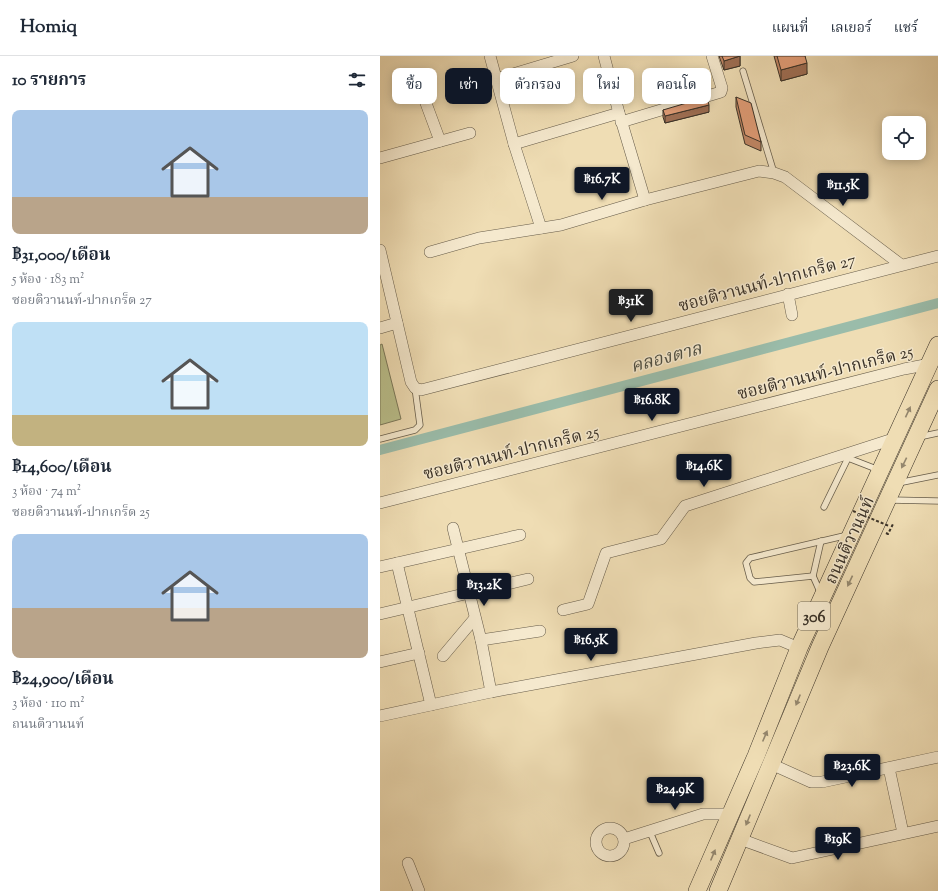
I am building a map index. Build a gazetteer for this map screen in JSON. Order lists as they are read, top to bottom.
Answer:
{
  "streets": {
    "main road": ["ถนนติวานนท์", "306"],
    "street": ["ซอยติวานนท์-ปากเกร็ด 27", "ซอยติวานนท์-ปากเกร็ด 25"]
  },
  "crossings": [
    ["ซอยติวานนท์-ปากเกร็ด 25", "ถนนติวานนท์"]
  ],
  "water": ["คลองตาล"],
  "page": {
    "header": "Homiq",
    "nav": ["แผนที่", "เลเยอร์", "แชร์"],
    "heading": "10 รายการ",
    "chip": [
      "ซื้อ",
      "เช่า",
      "ตัวกรอง",
      "ใหม่",
      "คอนโด"
    ],
    "list": [
      {
        "name": "฿31,000/เดือน",
        "note": "5 ห้อง · 183 m² · ซอยติวานนท์-ปากเกร็ด 27"
      },
      {
        "name": "฿14,600/เดือน",
        "note": "3 ห้อง · 74 m² · ซอยติวานนท์-ปากเกร็ด 25"
      },
      {
        "name": "฿24,900/เดือน",
        "note": "3 ห้อง · 110 m² · ถนนติวานนท์"
      }
    ],
    "price": [
      "฿16.7K",
      "฿11.5K",
      "฿31K",
      "฿16.8K",
      "฿14.6K",
      "฿13.2K",
      "฿16.5K",
      "฿23.6K",
      "฿24.9K",
      "฿19K"
    ]
  }
}
